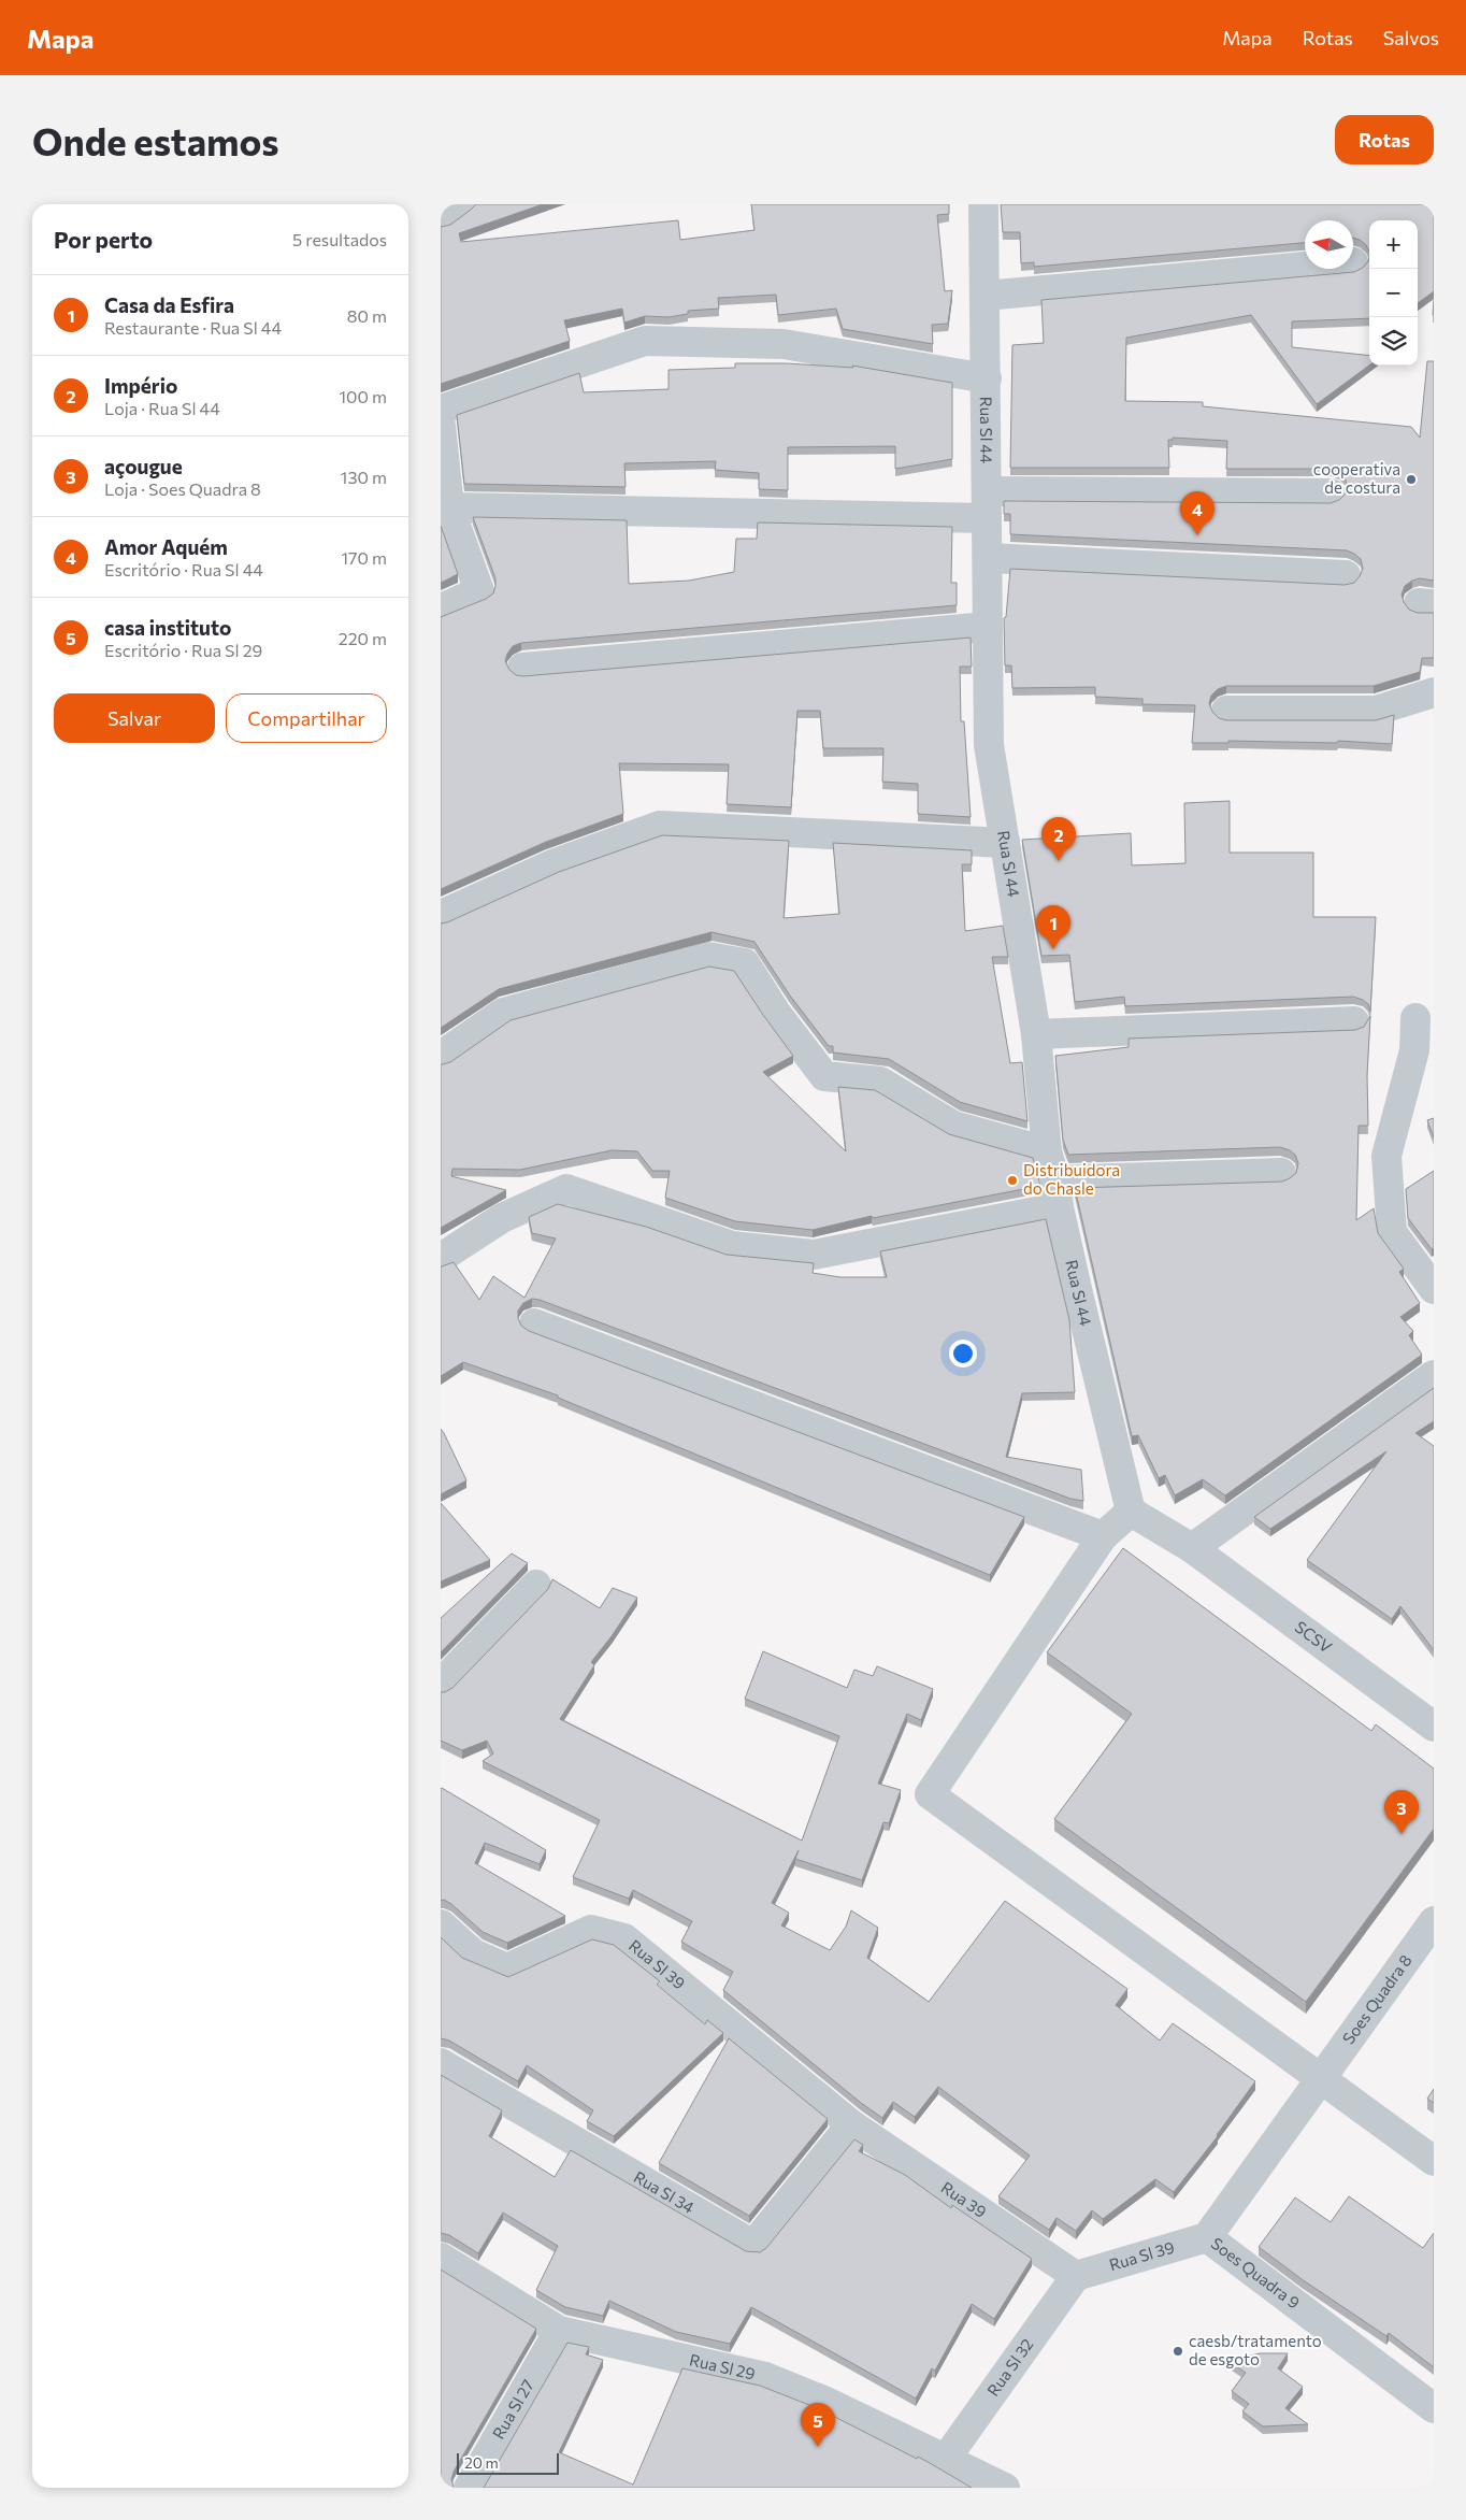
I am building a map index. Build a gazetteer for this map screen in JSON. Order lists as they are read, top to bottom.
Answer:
{
  "streets": {
    "street": [
      "Rua Sl 44",
      "SCSV",
      "Rua Sl 39",
      "Soes Quadra 8",
      "Rua Sl 34",
      "Rua 39",
      "Soes Quadra 9",
      "Rua Sl 29",
      "Rua Sl 32",
      "Rua Sl 27"
    ]
  },
  "crossings": [
    ["Rua Sl 44", "SCSV"],
    ["Rua Sl 39", "Rua Sl 34"],
    ["Rua Sl 39", "Rua 39"],
    ["Rua Sl 39", "Soes Quadra 9"],
    ["Rua Sl 39", "Rua Sl 32"],
    ["Soes Quadra 8", "Soes Quadra 9"],
    ["Rua Sl 34", "Rua 39"],
    ["Rua 39", "Rua Sl 32"],
    ["Rua Sl 29", "Rua Sl 32"],
    ["Rua Sl 29", "Rua Sl 27"]
  ],
  "places": ["cooperativa de costura", "Distribuidora do Chasle", "caesb/tratamento de esgoto"],
  "scale_bar": "20 m",
  "north": "left",
  "page": {
    "header": "Mapa",
    "nav": ["Mapa", "Rotas", "Salvos"],
    "buttons": [
      "Rotas",
      ["Salvar", "Compartilhar"]
    ],
    "title": "Onde estamos",
    "heading": ["Por perto", "5 resultados"],
    "map_buttons": ["+", "−"],
    "list": [
      {
        "mark": "1",
        "name": "Casa da Esfira",
        "note": "Restaurante · Rua Sl 44",
        "value": "80 m"
      },
      {
        "mark": "2",
        "name": "Império",
        "note": "Loja · Rua Sl 44",
        "value": "100 m"
      },
      {
        "mark": "3",
        "name": "açougue",
        "note": "Loja · Soes Quadra 8",
        "value": "130 m"
      },
      {
        "mark": "4",
        "name": "Amor Aquém",
        "note": "Escritório · Rua Sl 44",
        "value": "170 m"
      },
      {
        "mark": "5",
        "name": "casa instituto",
        "note": "Escritório · Rua Sl 29",
        "value": "220 m"
      }
    ],
    "pins": [
      "4",
      "2",
      "1",
      "3",
      "5"
    ],
    "scale": "20 m"
  }
}
